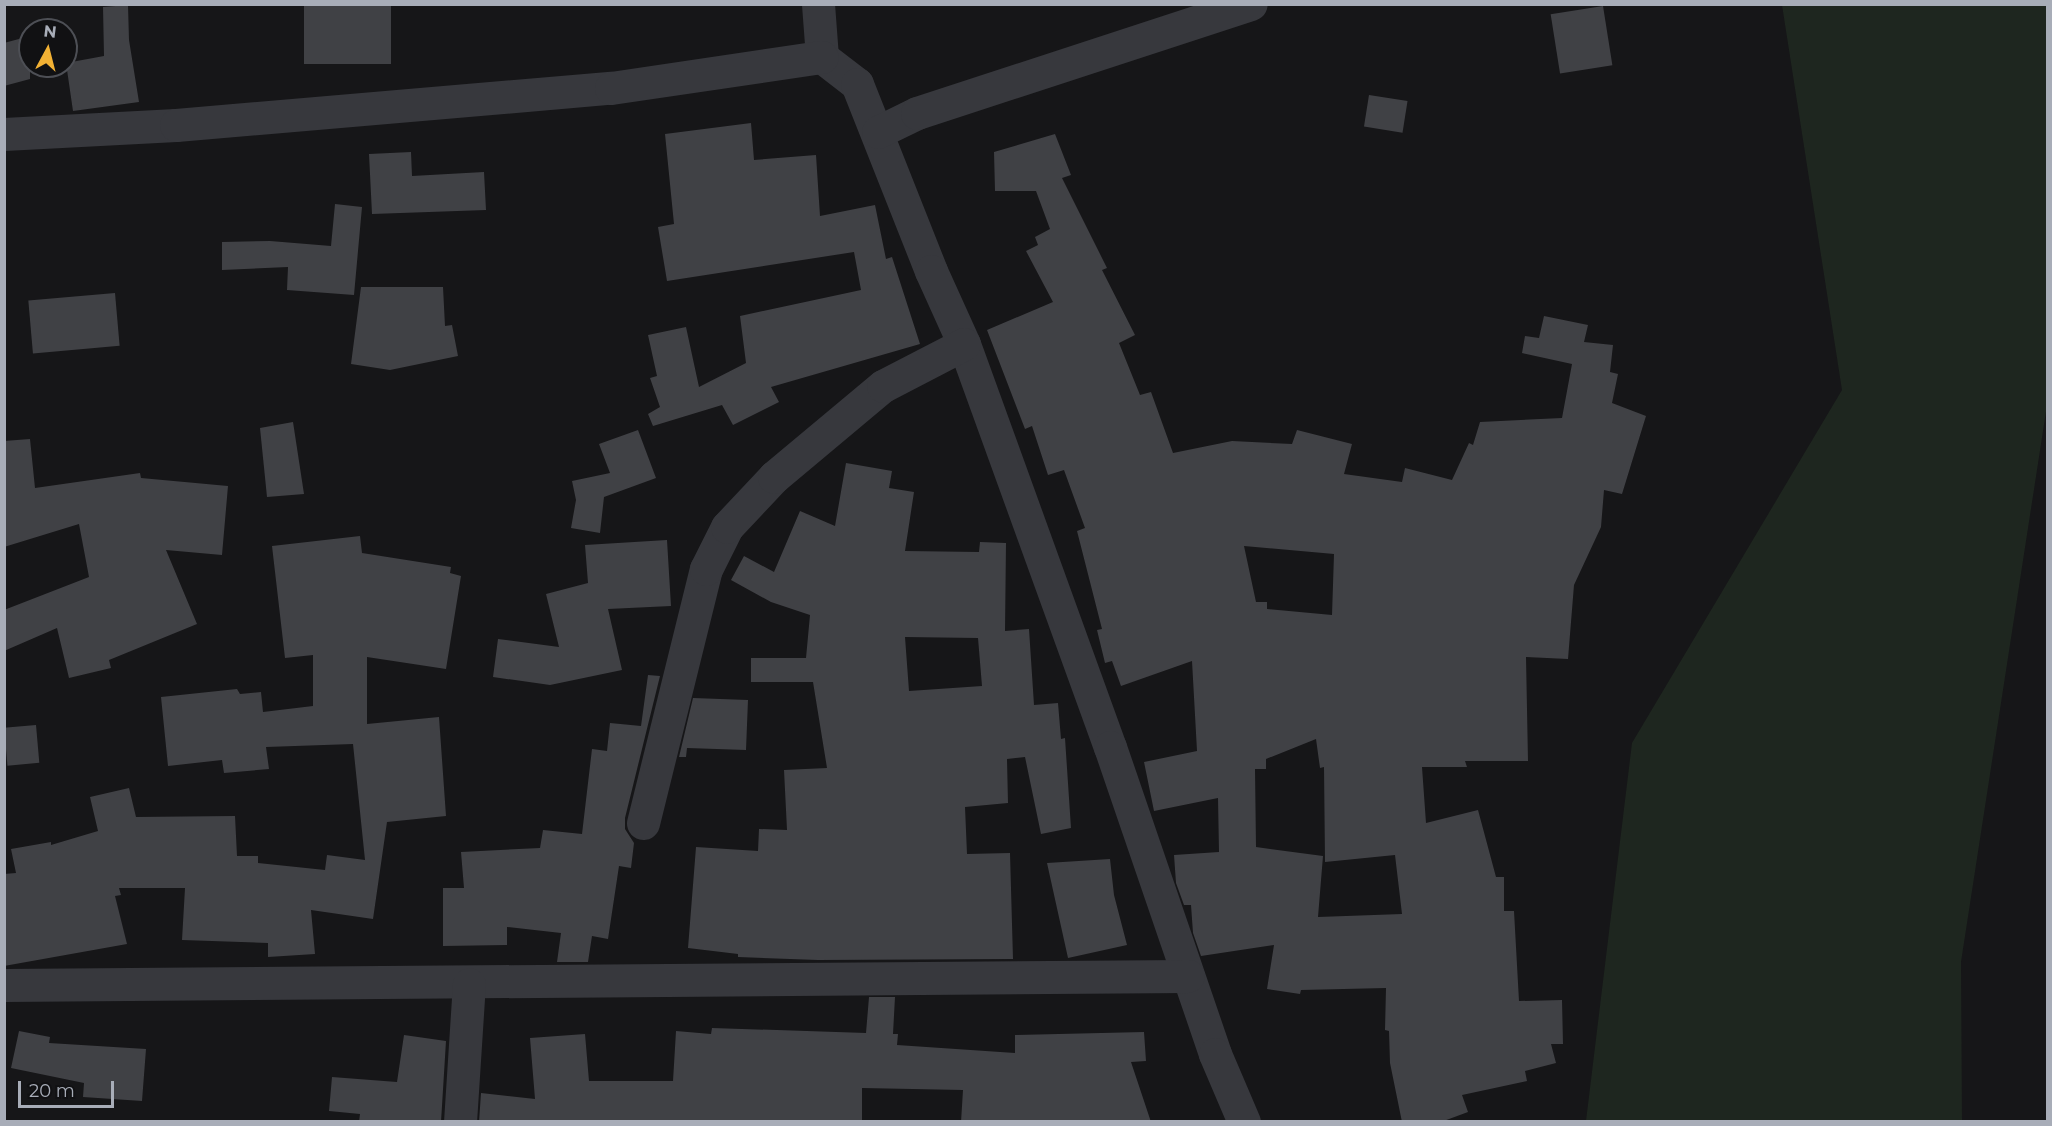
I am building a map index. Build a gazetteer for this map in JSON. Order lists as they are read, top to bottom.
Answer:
{
  "scale_bar": "20 m",
  "north": "top"
}
